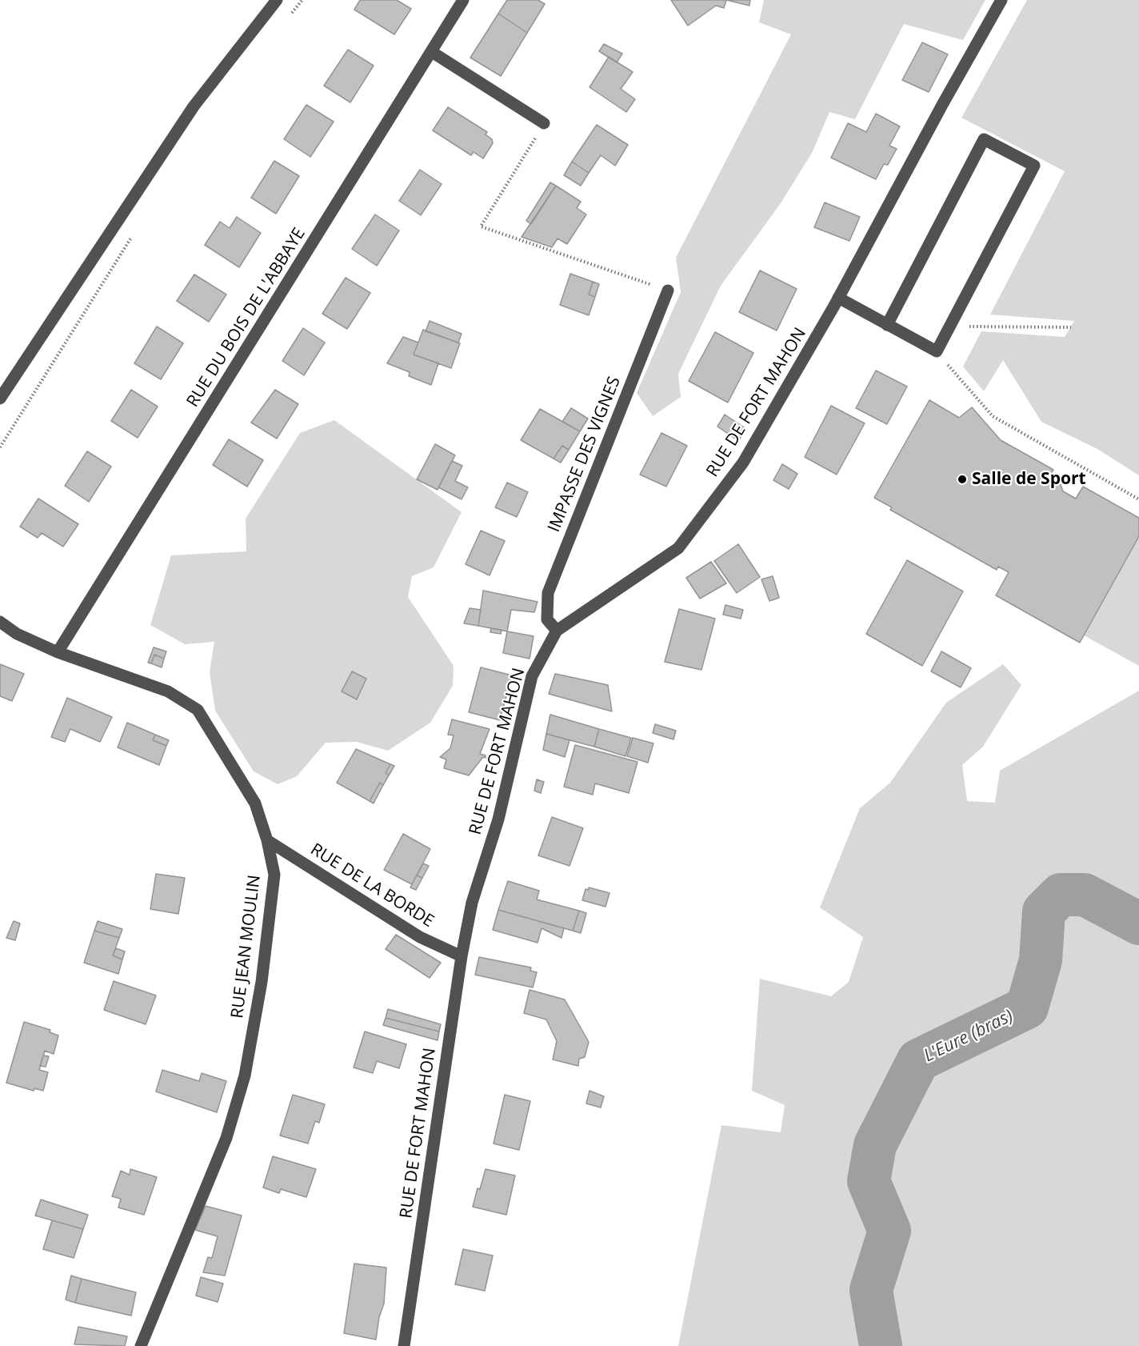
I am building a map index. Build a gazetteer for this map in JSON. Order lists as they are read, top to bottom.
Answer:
{
  "streets": {
    "street": [
      "RUE DU BOIS DE L'ABBAYE",
      "RUE DE FORT MAHON",
      "IMPASSE DES VIGNES",
      "RUE DE LA BORDE",
      "RUE JEAN MOULIN"
    ]
  },
  "crossings": [
    ["RUE DU BOIS DE L'ABBAYE", "RUE JEAN MOULIN"],
    ["RUE DE FORT MAHON", "IMPASSE DES VIGNES"],
    ["RUE DE FORT MAHON", "RUE DE LA BORDE"],
    ["RUE DE LA BORDE", "RUE JEAN MOULIN"]
  ],
  "water": ["L'Eure (bras)"],
  "places": ["Salle de Sport"]
}
